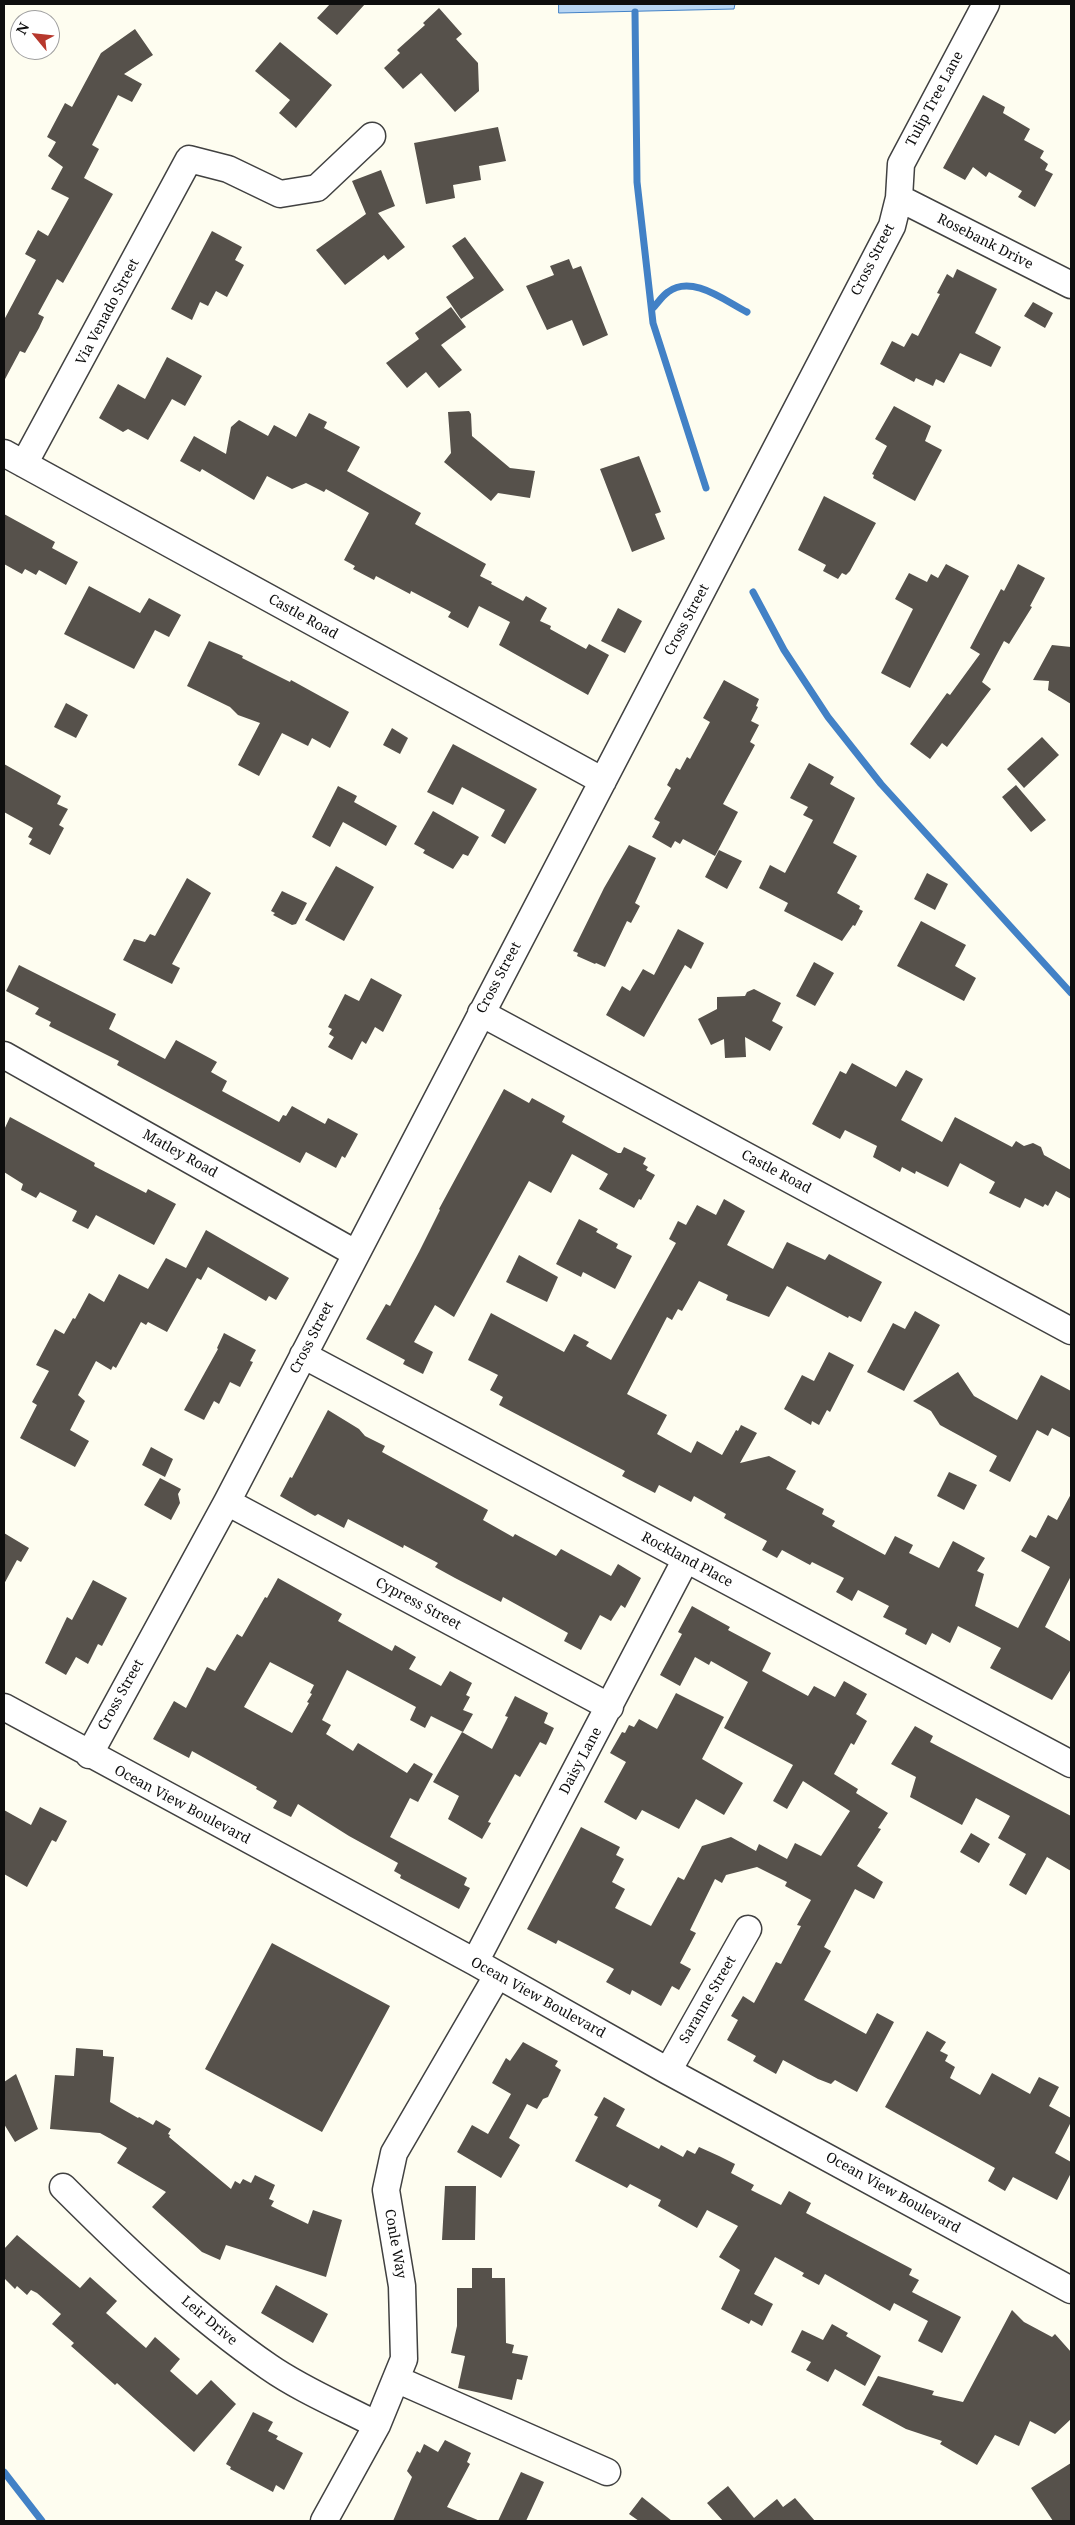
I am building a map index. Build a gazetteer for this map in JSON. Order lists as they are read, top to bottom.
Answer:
{
  "streets": {
    "street": [
      "Tulip Tree Lane",
      "Rosebank Drive",
      "Cross Street",
      "Via Venado Street",
      "Castle Road",
      "Matley Road",
      "Rockland Place",
      "Cypress Street",
      "Daisy Lane",
      "Ocean View Boulevard",
      "Saranne Street",
      "Conle Way",
      "Leir Drive"
    ]
  },
  "crossings": [
    ["Tulip Tree Lane", "Rosebank Drive"],
    ["Tulip Tree Lane", "Cross Street"],
    ["Rosebank Drive", "Cross Street"],
    ["Cross Street", "Castle Road"],
    ["Cross Street", "Matley Road"],
    ["Cross Street", "Rockland Place"],
    ["Cross Street", "Cypress Street"],
    ["Cross Street", "Ocean View Boulevard"],
    ["Via Venado Street", "Castle Road"],
    ["Rockland Place", "Daisy Lane"],
    ["Cypress Street", "Daisy Lane"],
    ["Daisy Lane", "Ocean View Boulevard"],
    ["Ocean View Boulevard", "Saranne Street"],
    ["Ocean View Boulevard", "Conle Way"],
    ["Conle Way", "Leir Drive"]
  ],
  "north": "top left"
}
